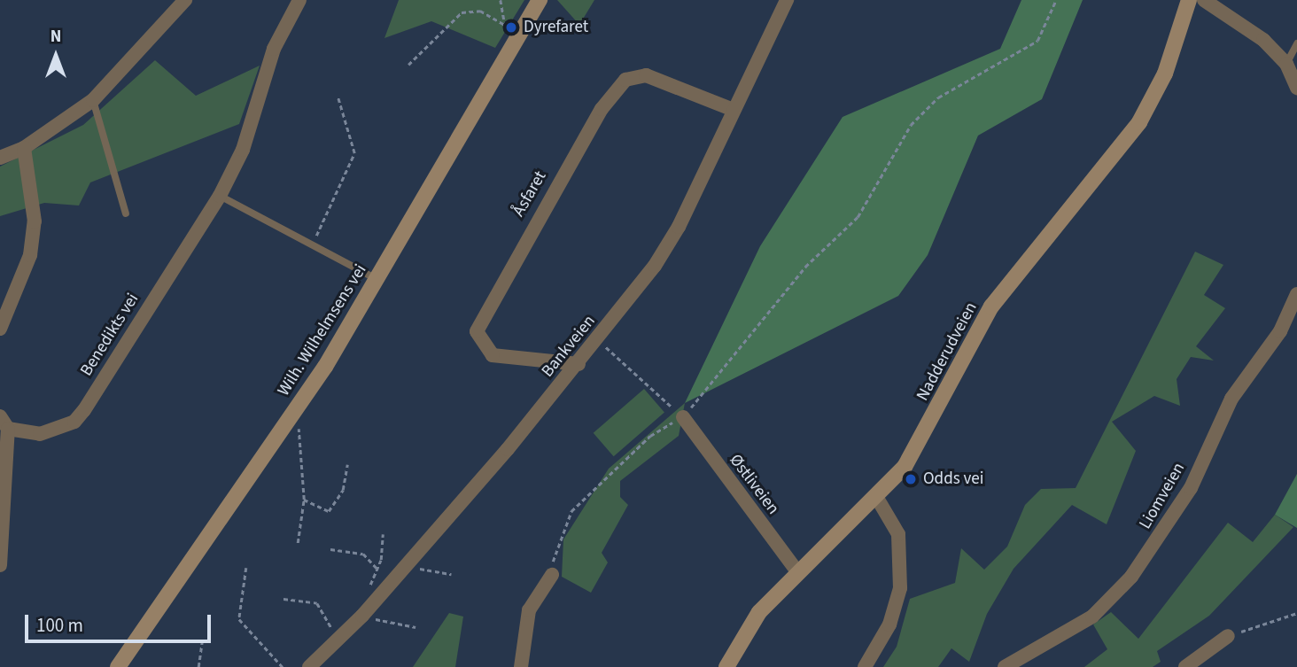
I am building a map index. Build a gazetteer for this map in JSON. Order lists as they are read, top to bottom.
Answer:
{
  "streets": {
    "main road": ["Wilh. Wilhelmsens vei", "Nadderudveien"],
    "street": [
      "Åsfaret",
      "Benedikts vei",
      "Bankveien",
      "Østliveien",
      "Liomveien"
    ]
  },
  "crossings": [
    ["Åsfaret", "Bankveien"],
    ["Nadderudveien", "Østliveien"]
  ],
  "places": ["Dyrefaret", "Odds vei"],
  "scale_bar": "100 m",
  "north": "top"
}
